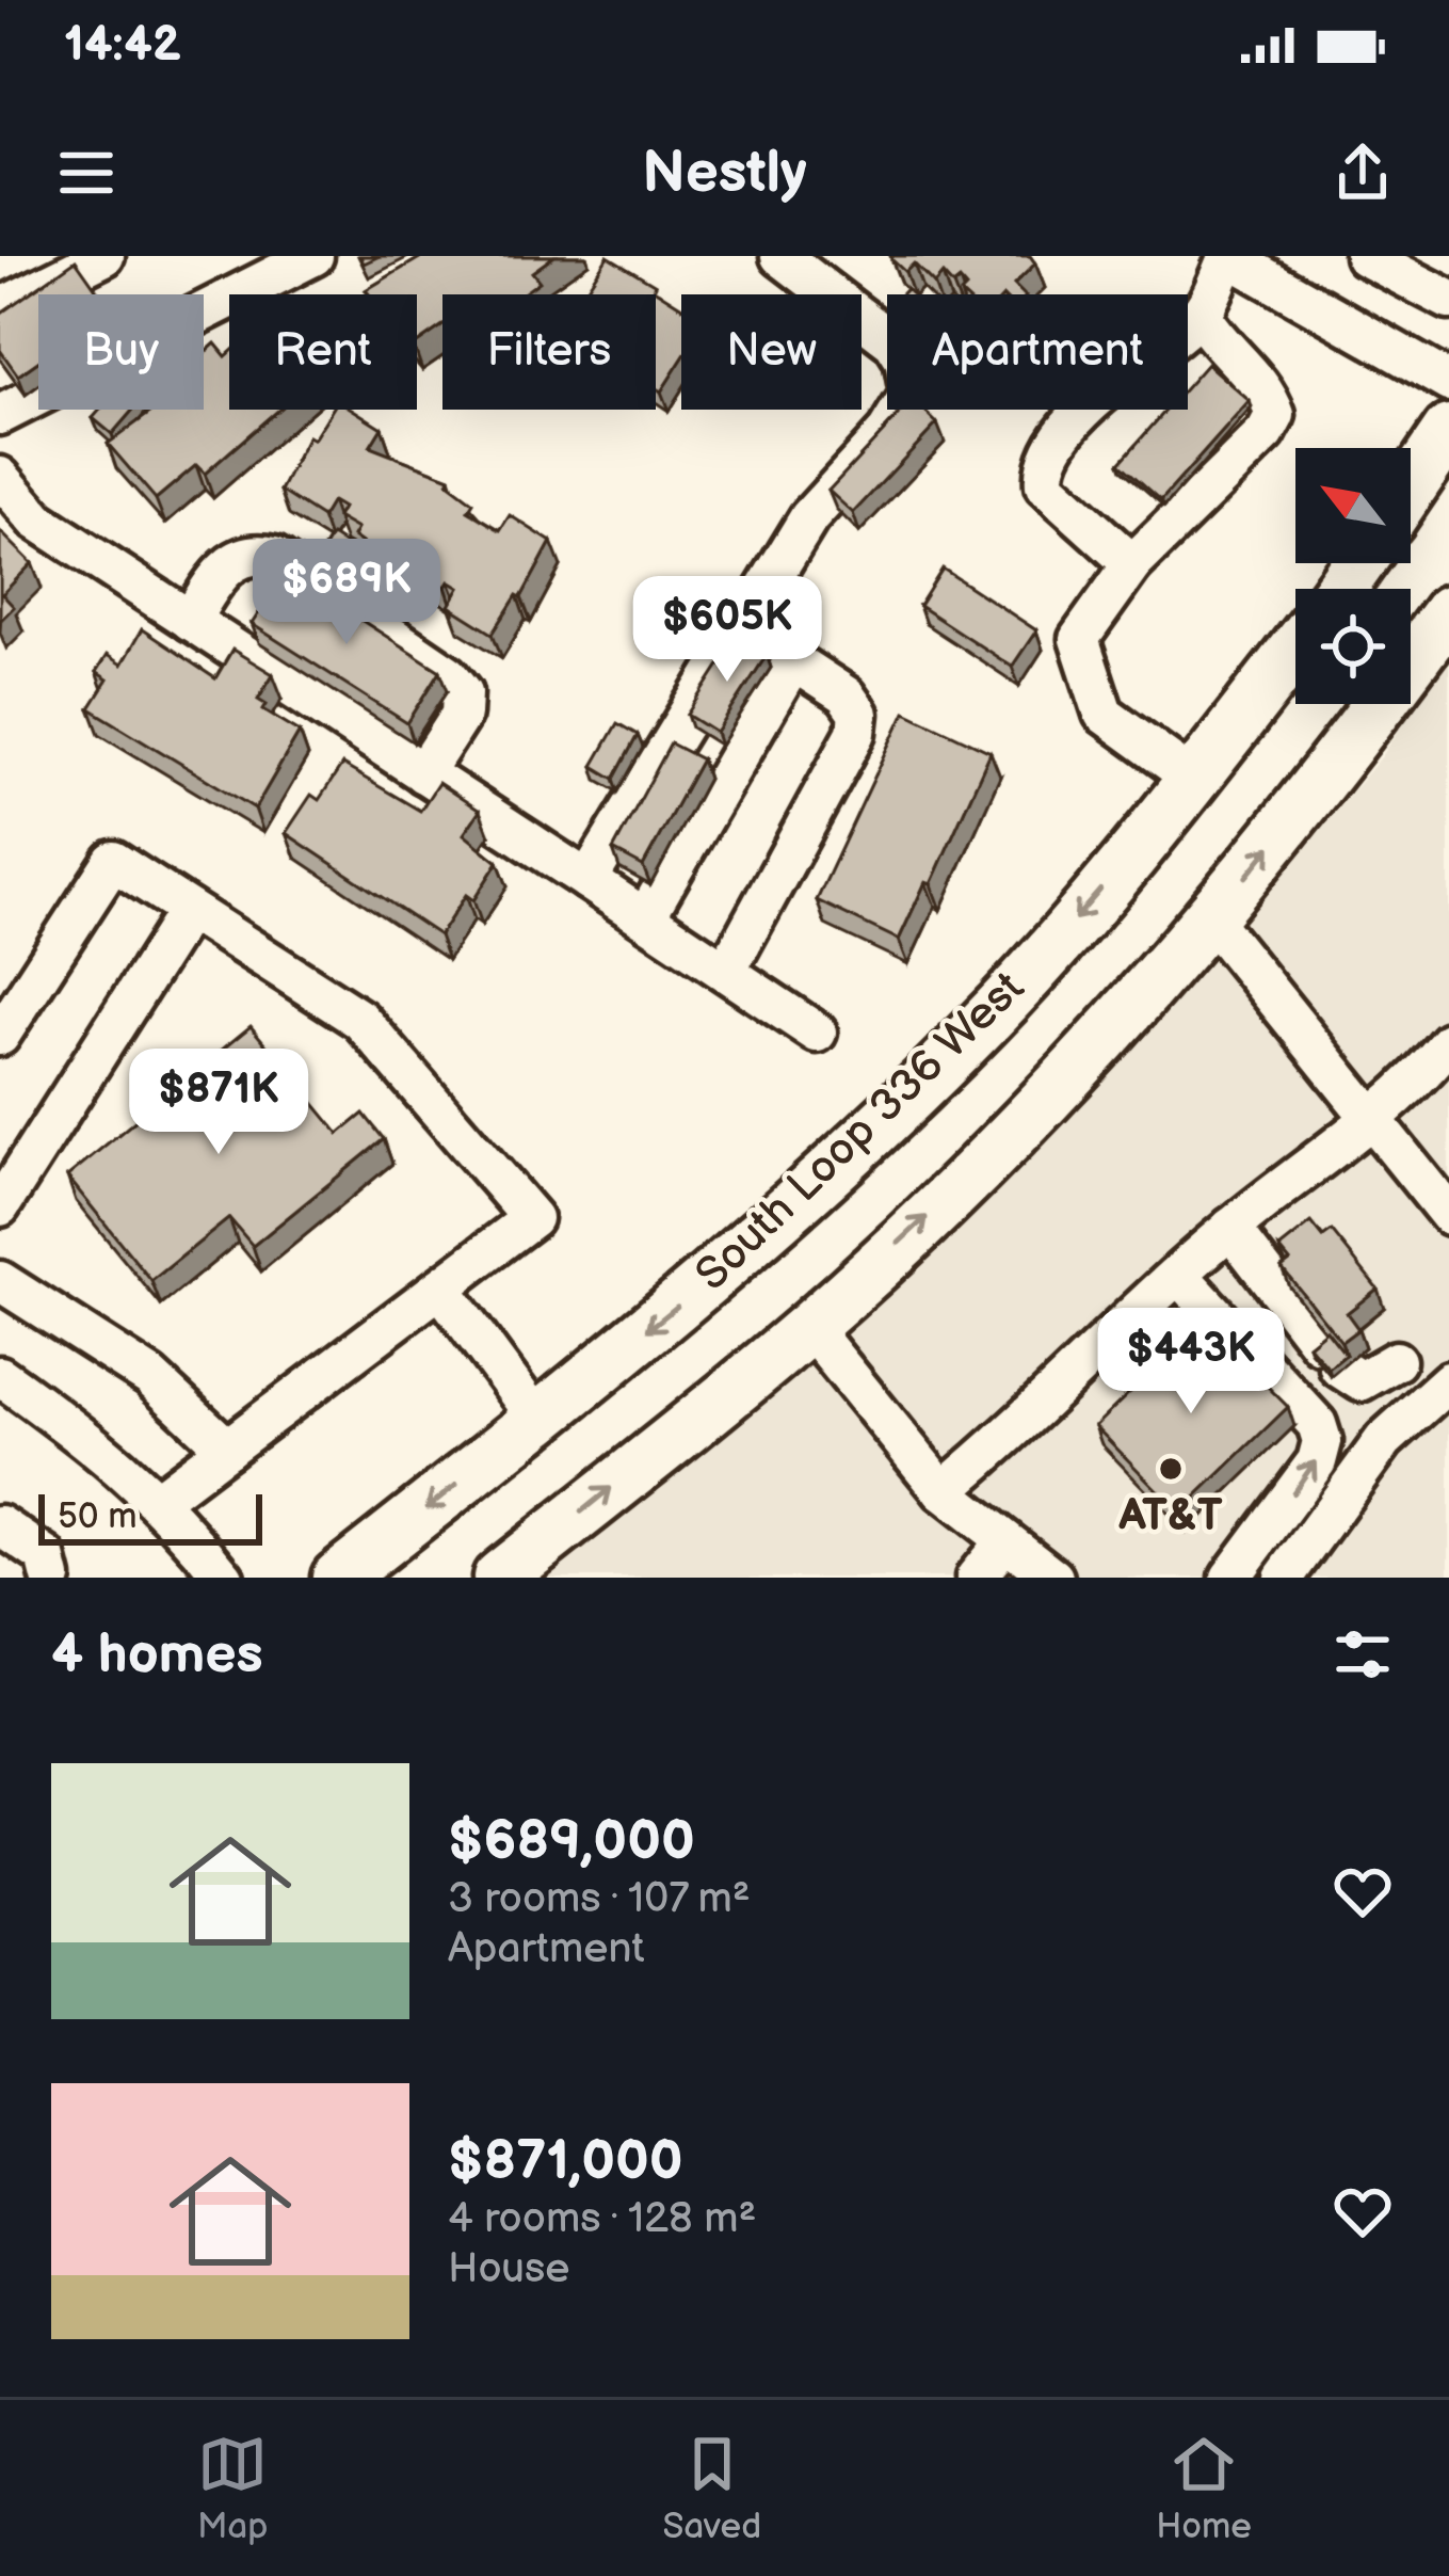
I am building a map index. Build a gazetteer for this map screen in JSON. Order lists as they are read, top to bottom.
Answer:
{
  "streets": {
    "main road": ["South Loop 336 West"]
  },
  "places": ["AT&T"],
  "scale_bar": "50 m",
  "north": "top left",
  "page": {
    "status": "14:42",
    "header": "Nestly",
    "chip": [
      "Buy",
      "Rent",
      "Filters",
      "New",
      "Apartment"
    ],
    "price": [
      "$689K",
      "$605K",
      "$871K",
      "$443K"
    ],
    "scale": "50 m",
    "heading": "4 homes",
    "list": [
      {
        "name": "$689,000",
        "note": "3 rooms · 107 m² · Apartment"
      },
      {
        "name": "$871,000",
        "note": "4 rooms · 128 m² · House"
      }
    ],
    "tabs": ["Map", "Saved", "Home"]
  }
}
